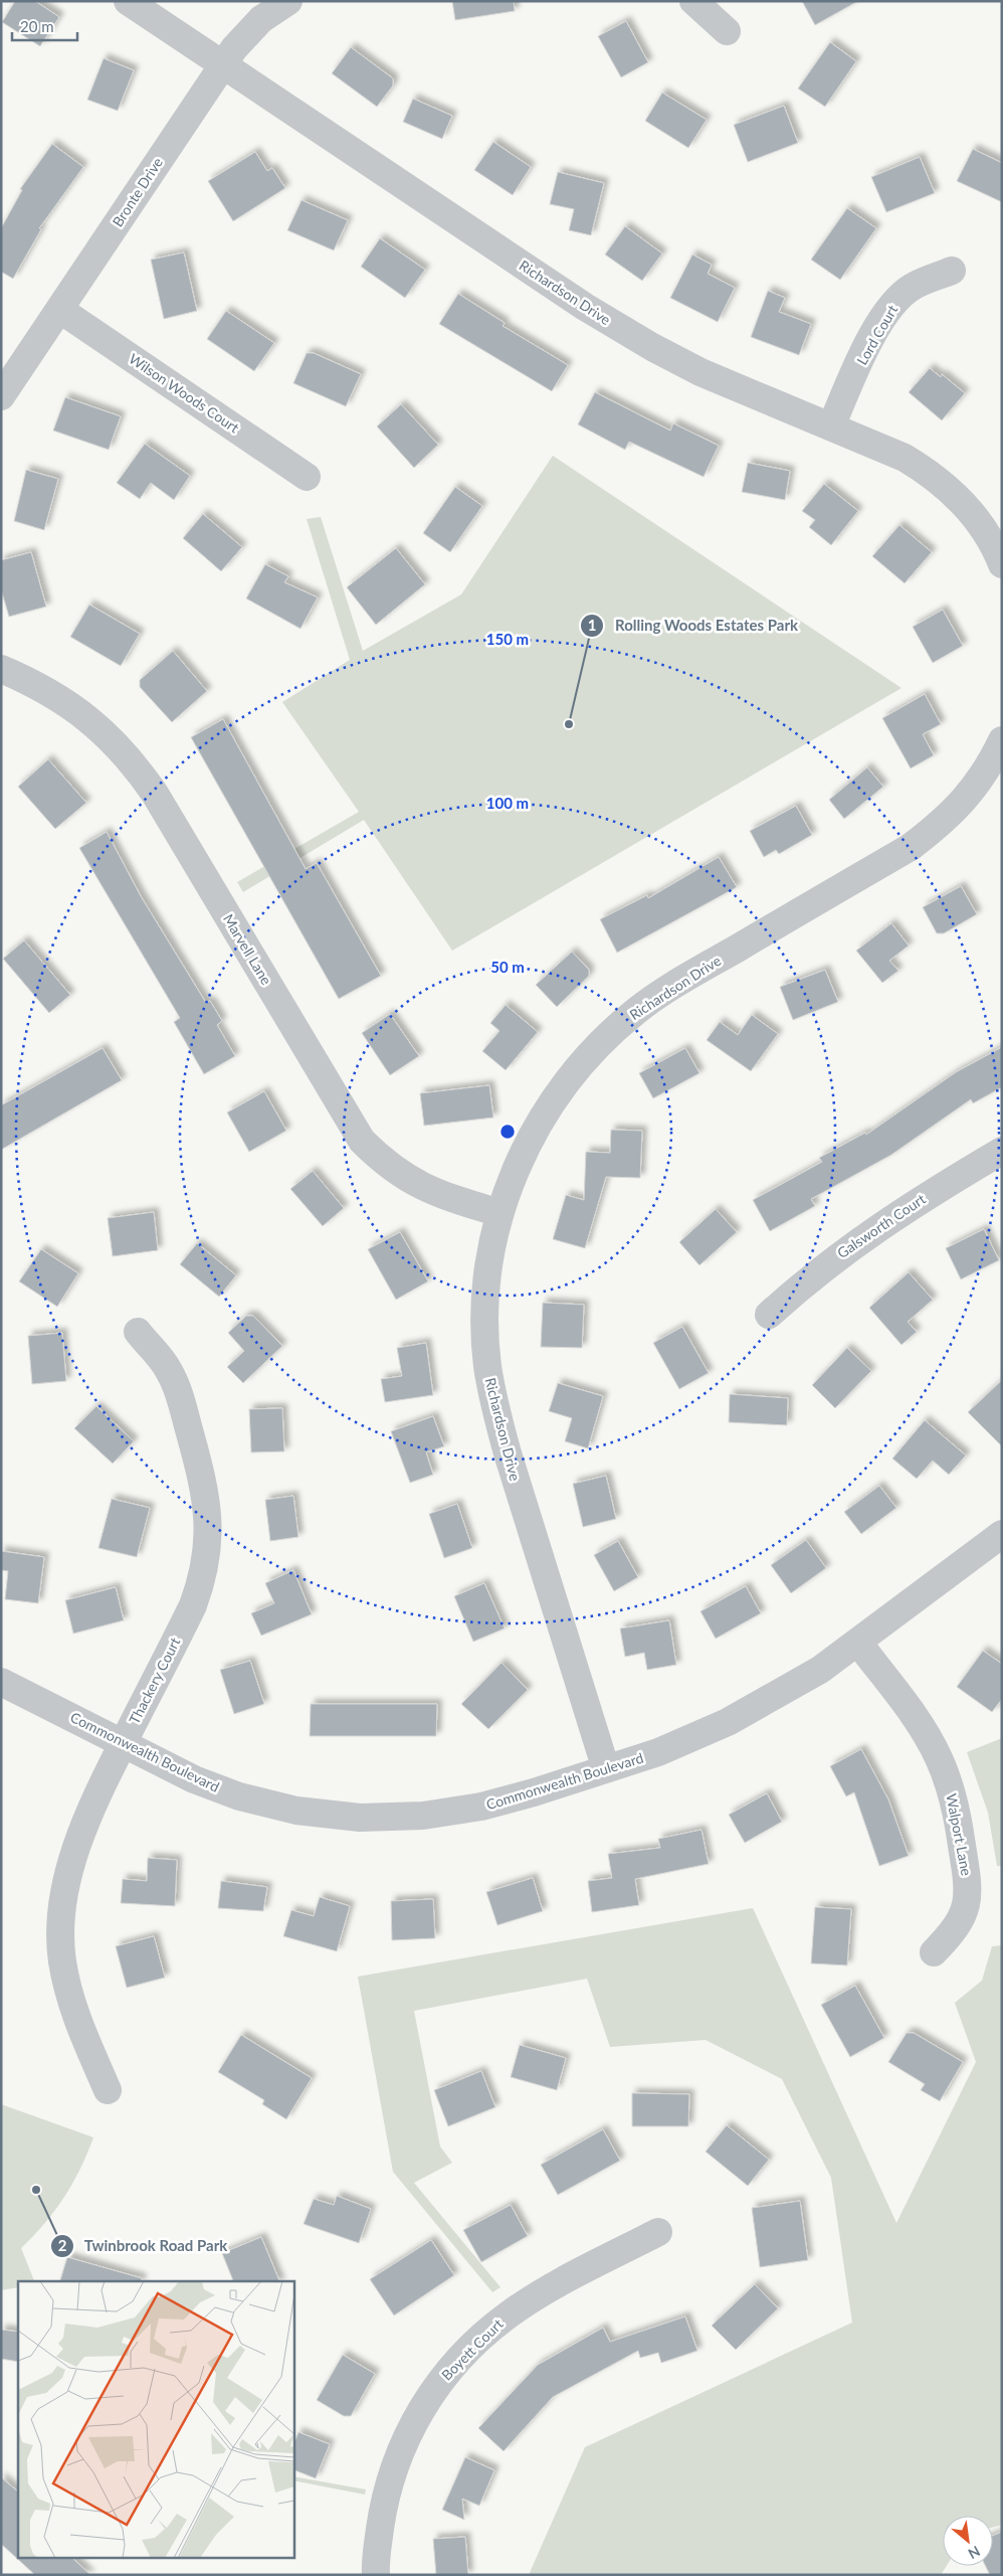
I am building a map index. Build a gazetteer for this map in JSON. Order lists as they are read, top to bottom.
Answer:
{
  "streets": {
    "street": [
      "Bronte Drive",
      "Richardson Drive",
      "Lord Court",
      "Wilson Woods Court",
      "Marvell Lane",
      "Galsworth Court",
      "Thackery Court",
      "Commonwealth Boulevard",
      "Walport Lane",
      "Boyett Court"
    ]
  },
  "crossings": [
    ["Bronte Drive", "Richardson Drive"],
    ["Bronte Drive", "Wilson Woods Court"],
    ["Richardson Drive", "Lord Court"],
    ["Richardson Drive", "Marvell Lane"],
    ["Richardson Drive", "Commonwealth Boulevard"],
    ["Thackery Court", "Commonwealth Boulevard"],
    ["Commonwealth Boulevard", "Walport Lane"]
  ],
  "places": ["Rolling Woods Estates Park", "Twinbrook Road Park"],
  "scale_bar": "20 m",
  "north": "bottom right",
  "rings": ["150 m", "100 m", "50 m"]
}
